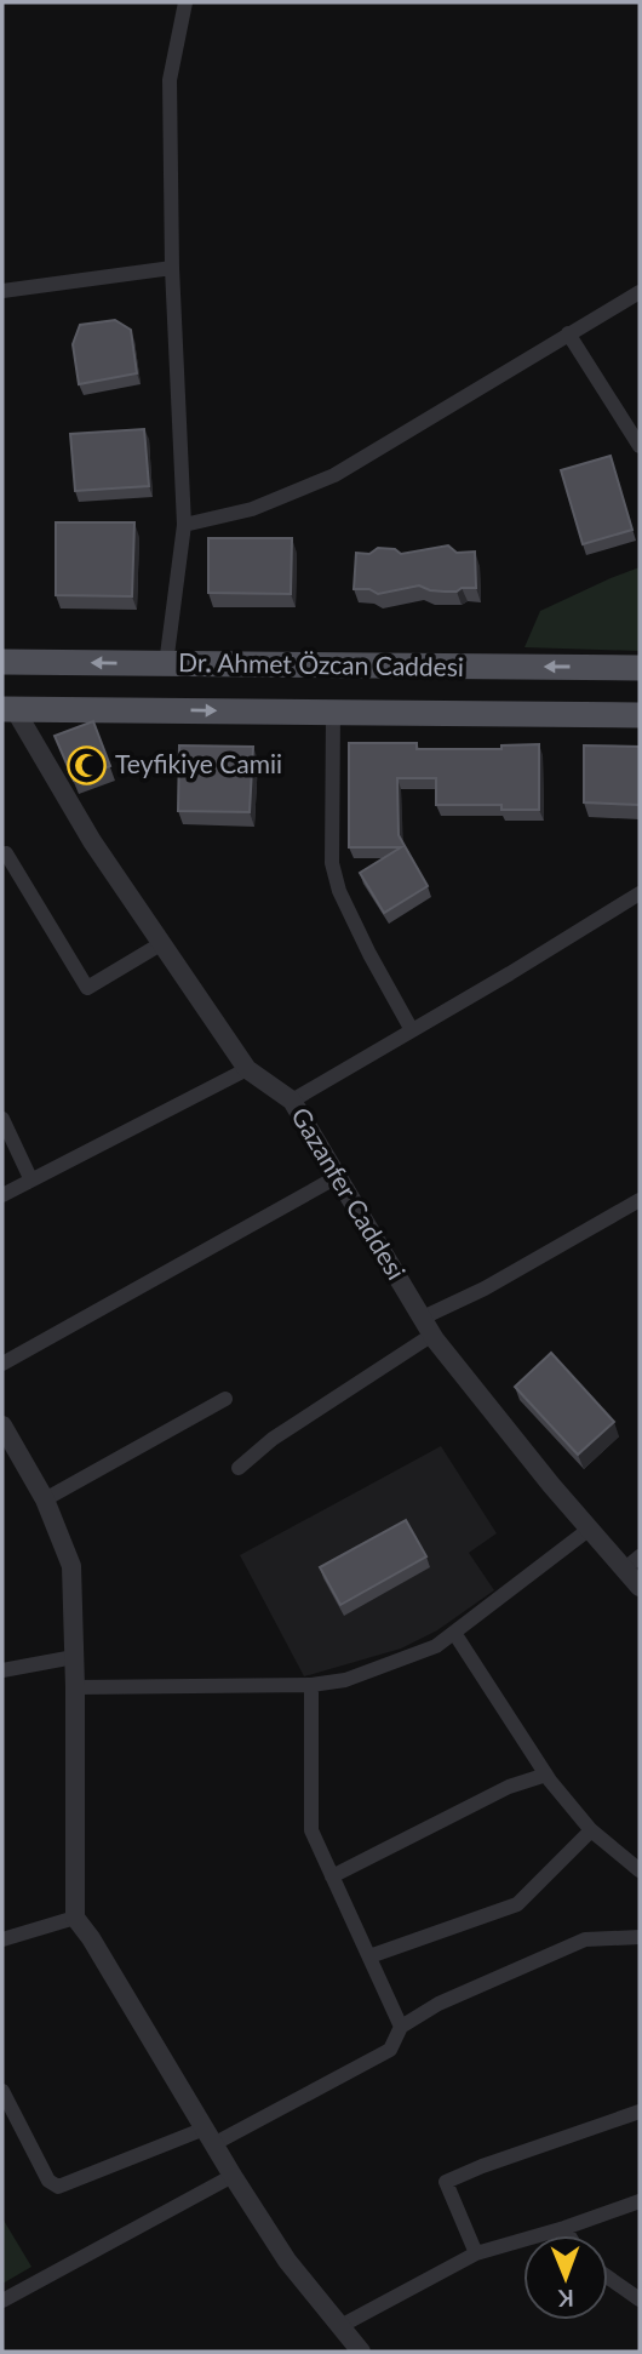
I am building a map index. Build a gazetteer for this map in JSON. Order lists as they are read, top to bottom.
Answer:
{
  "streets": {
    "main road": ["Dr. Ahmet Özcan Caddesi"],
    "street": ["Gazanfer Caddesi"]
  },
  "crossings": [
    ["Dr. Ahmet Özcan Caddesi", "Gazanfer Caddesi"]
  ],
  "places": {
    "mosque": ["Teyfikiye Camii"]
  },
  "north": "bottom"
}
